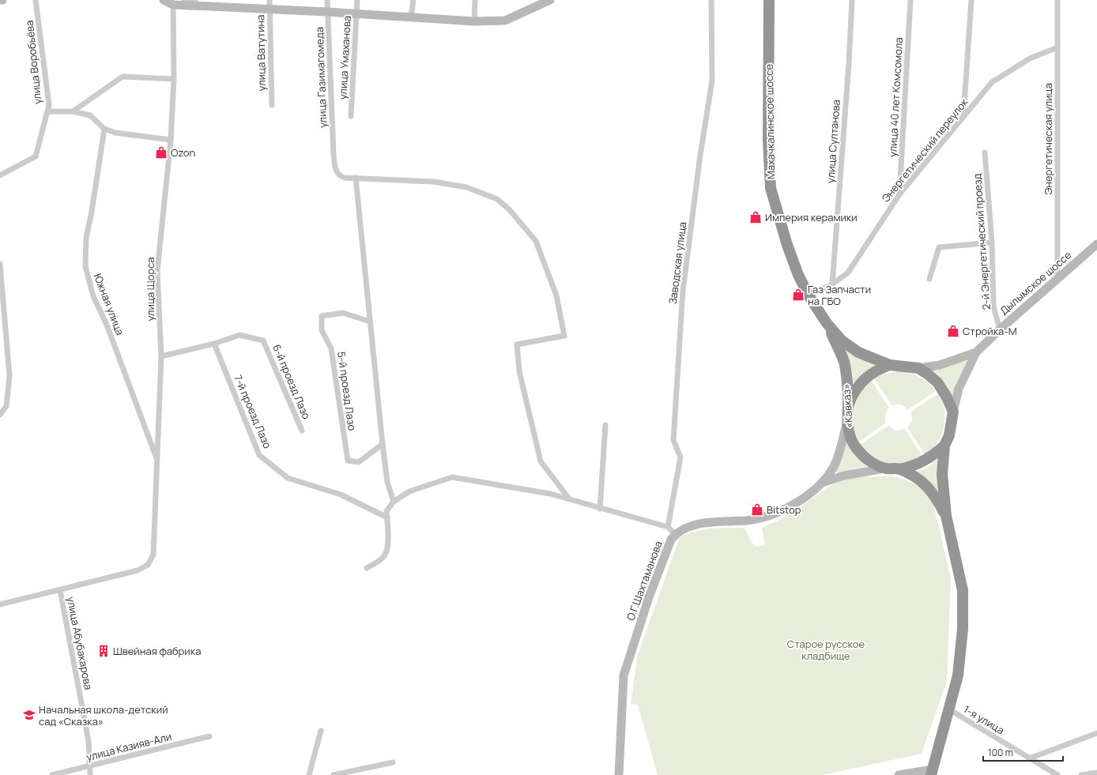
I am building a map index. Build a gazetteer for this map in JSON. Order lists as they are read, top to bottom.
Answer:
{
  "streets": {
    "highway": ["Махачкалинское шоссе", "«Кавказ»"],
    "main road": ["Дылымское шоссе", "О.Г.Шахтаманова"],
    "street": [
      "улица Ватутина",
      "улица Умаханова",
      "улица Воробьёва",
      "улица Газимагомеда",
      "улица 40 лет Комсомола",
      "Энергетическая улица",
      "улица Султанова",
      "Энергетический переулок",
      "2-й Энергетический проезд",
      "Заводская улица",
      "улица Щорса",
      "Южная улица",
      "6-й проезд Лазо",
      "5-й проезд Лазо",
      "7-й проезд Лазо",
      "улица Абубакарова",
      "1-я улица",
      "улица Казияв-Али"
    ]
  },
  "crossings": [
    ["улица 40 лет Комсомола", "Энергетический переулок"],
    ["Махачкалинское шоссе", "Энергетический переулок"],
    ["Махачкалинское шоссе", "«Кавказ»"],
    ["Энергетическая улица", "Энергетический переулок"],
    ["Энергетическая улица", "Дылымское шоссе"],
    ["улица Султанова", "Энергетический переулок"],
    ["2-й Энергетический проезд", "Дылымское шоссе"],
    ["улица Щорса", "Южная улица"],
    ["улица Щорса", "улица Абубакарова"],
    ["6-й проезд Лазо", "7-й проезд Лазо"],
    ["улица Абубакарова", "улица Казияв-Али"]
  ],
  "parks": ["Старое русское кладбище"],
  "places": {
    "shop": [
      "Ozon",
      "Империя керамики",
      "Газ Запчасти на ГБО",
      "Стройка-М",
      "Bitstop"
    ],
    "building": ["Швейная фабрика"],
    "school or university": ["Начальная школа-детский сад «Сказка»"]
  },
  "scale_bar": "100 m"
}
